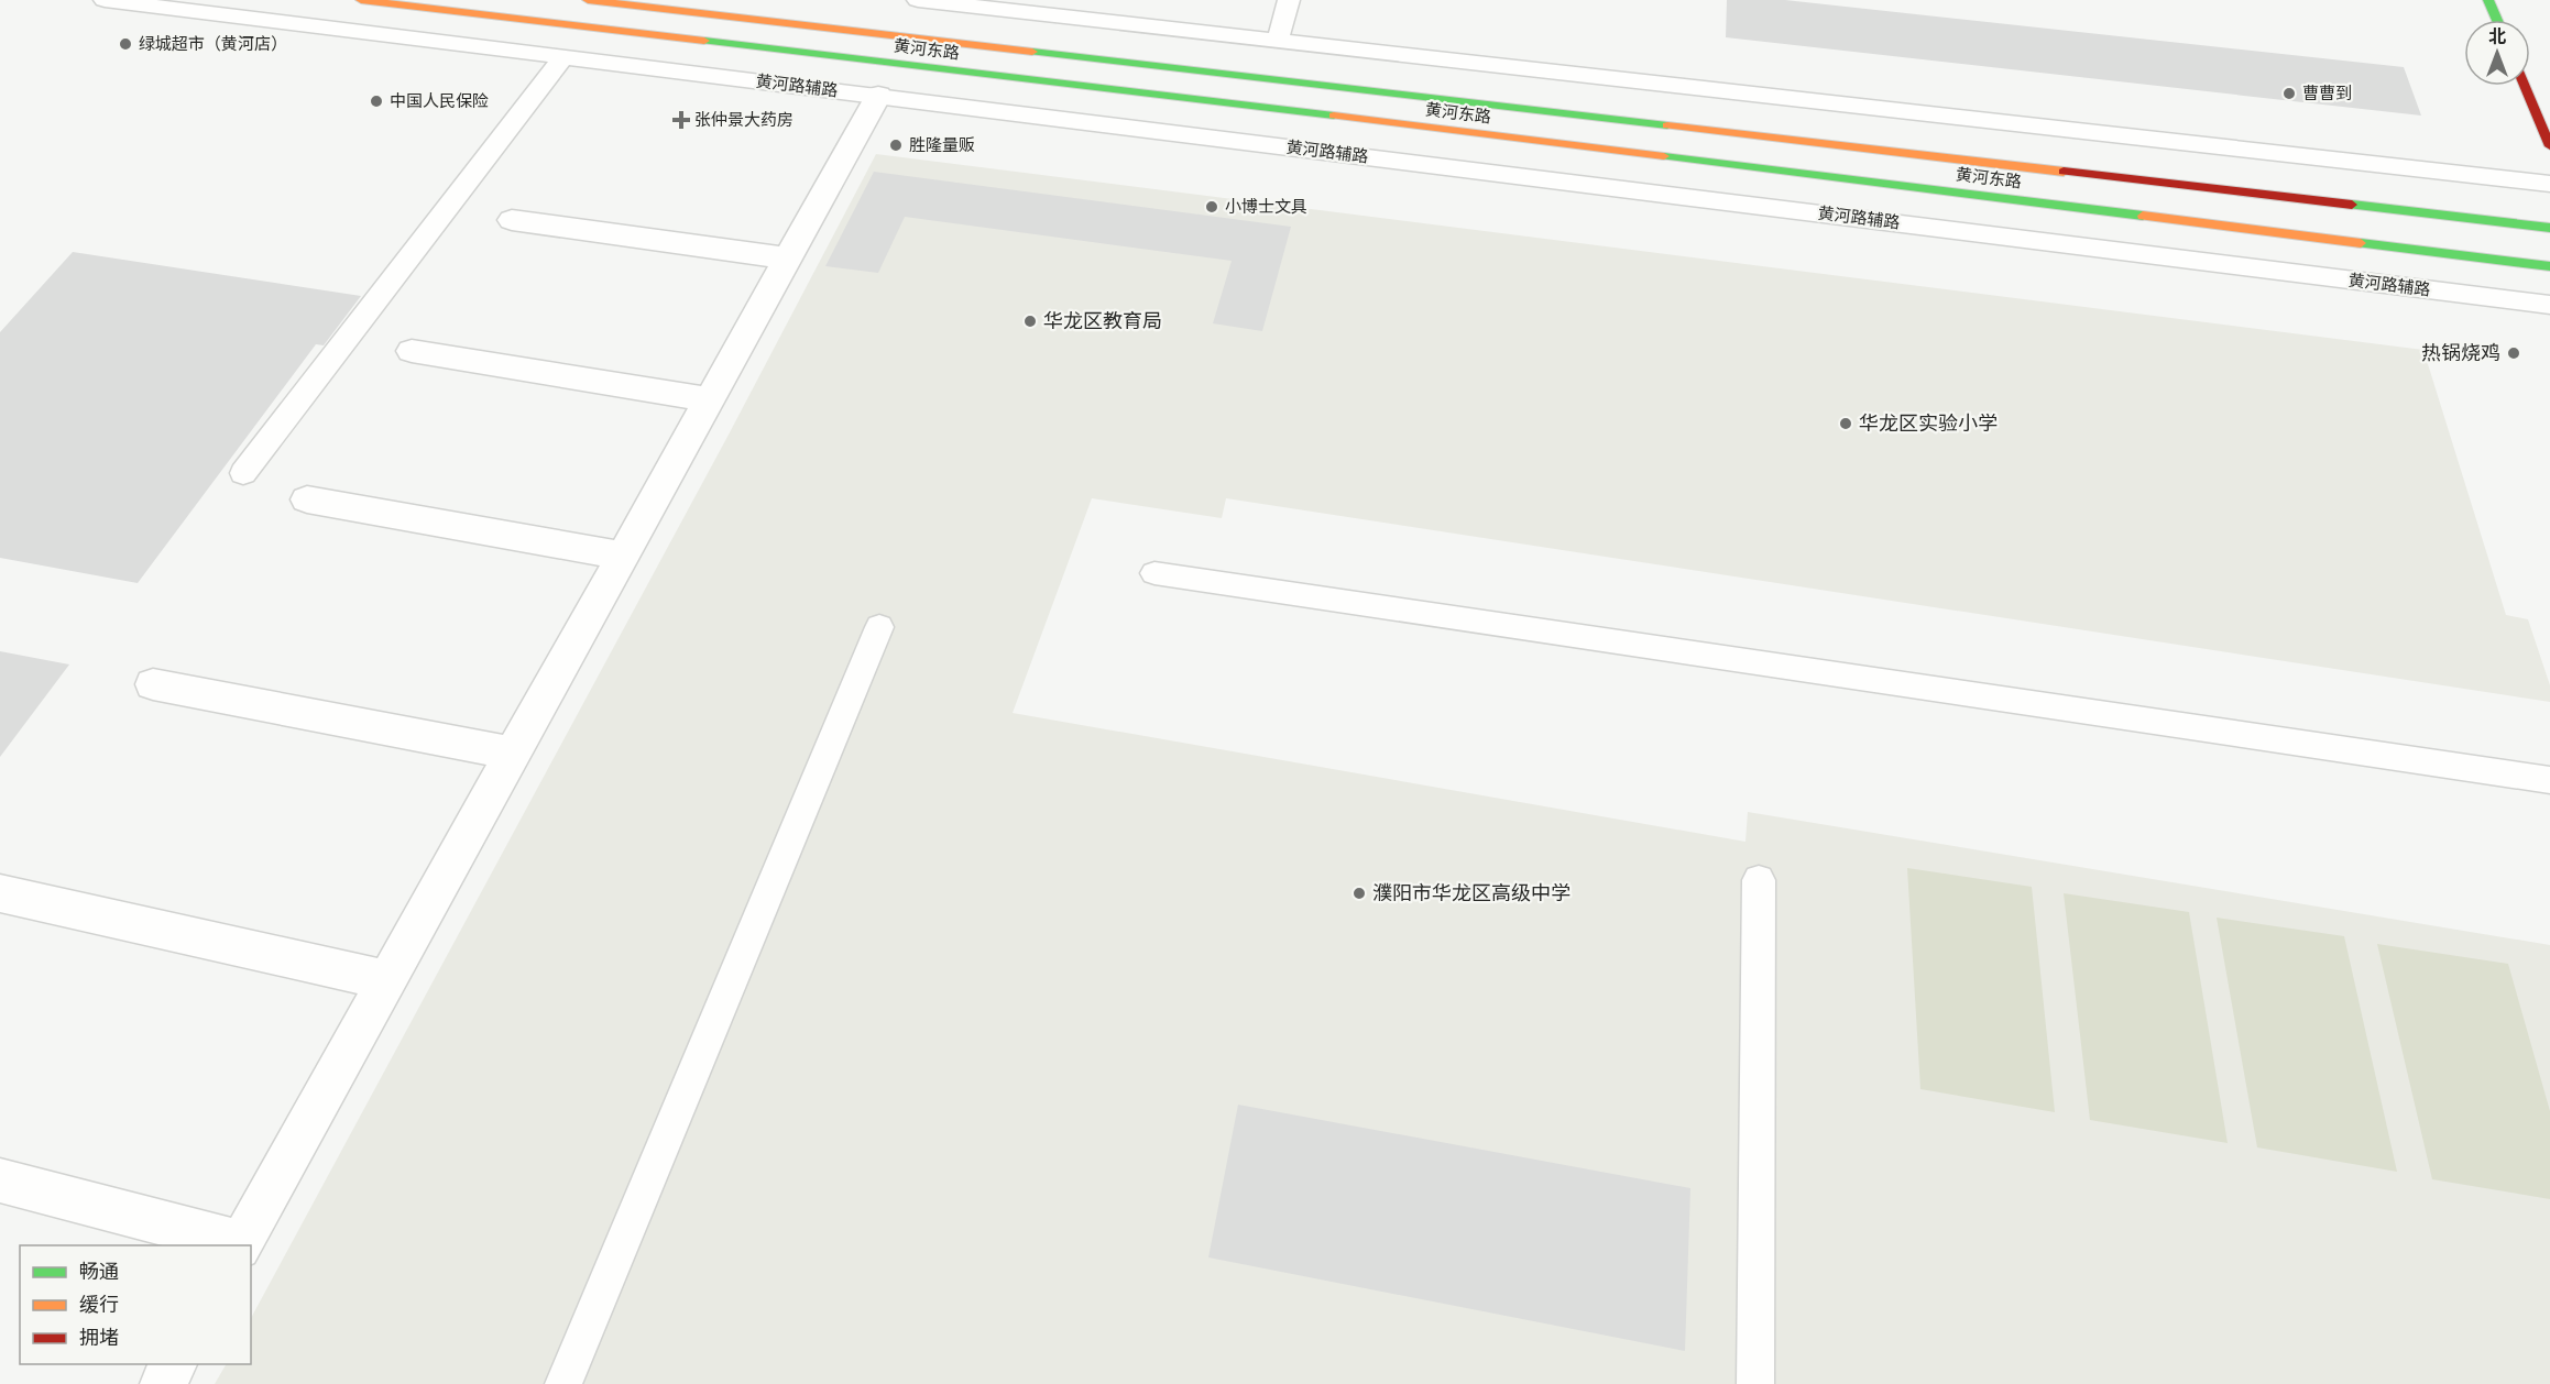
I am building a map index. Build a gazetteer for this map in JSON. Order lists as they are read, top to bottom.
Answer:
{
  "streets": {
    "main road": ["黄河东路"],
    "lane": ["黄河路辅路"]
  },
  "places": {
    "other": [
      "绿城超市（黄河店）",
      "曹曹到",
      "中国人民保险",
      "胜隆量贩",
      "小博士文具",
      "华龙区教育局",
      "热锅烧鸡",
      "华龙区实验小学",
      "濮阳市华龙区高级中学"
    ],
    "health": ["张仲景大药房"]
  },
  "legend": ["畅通", "缓行", "拥堵"],
  "north": "top"
}
